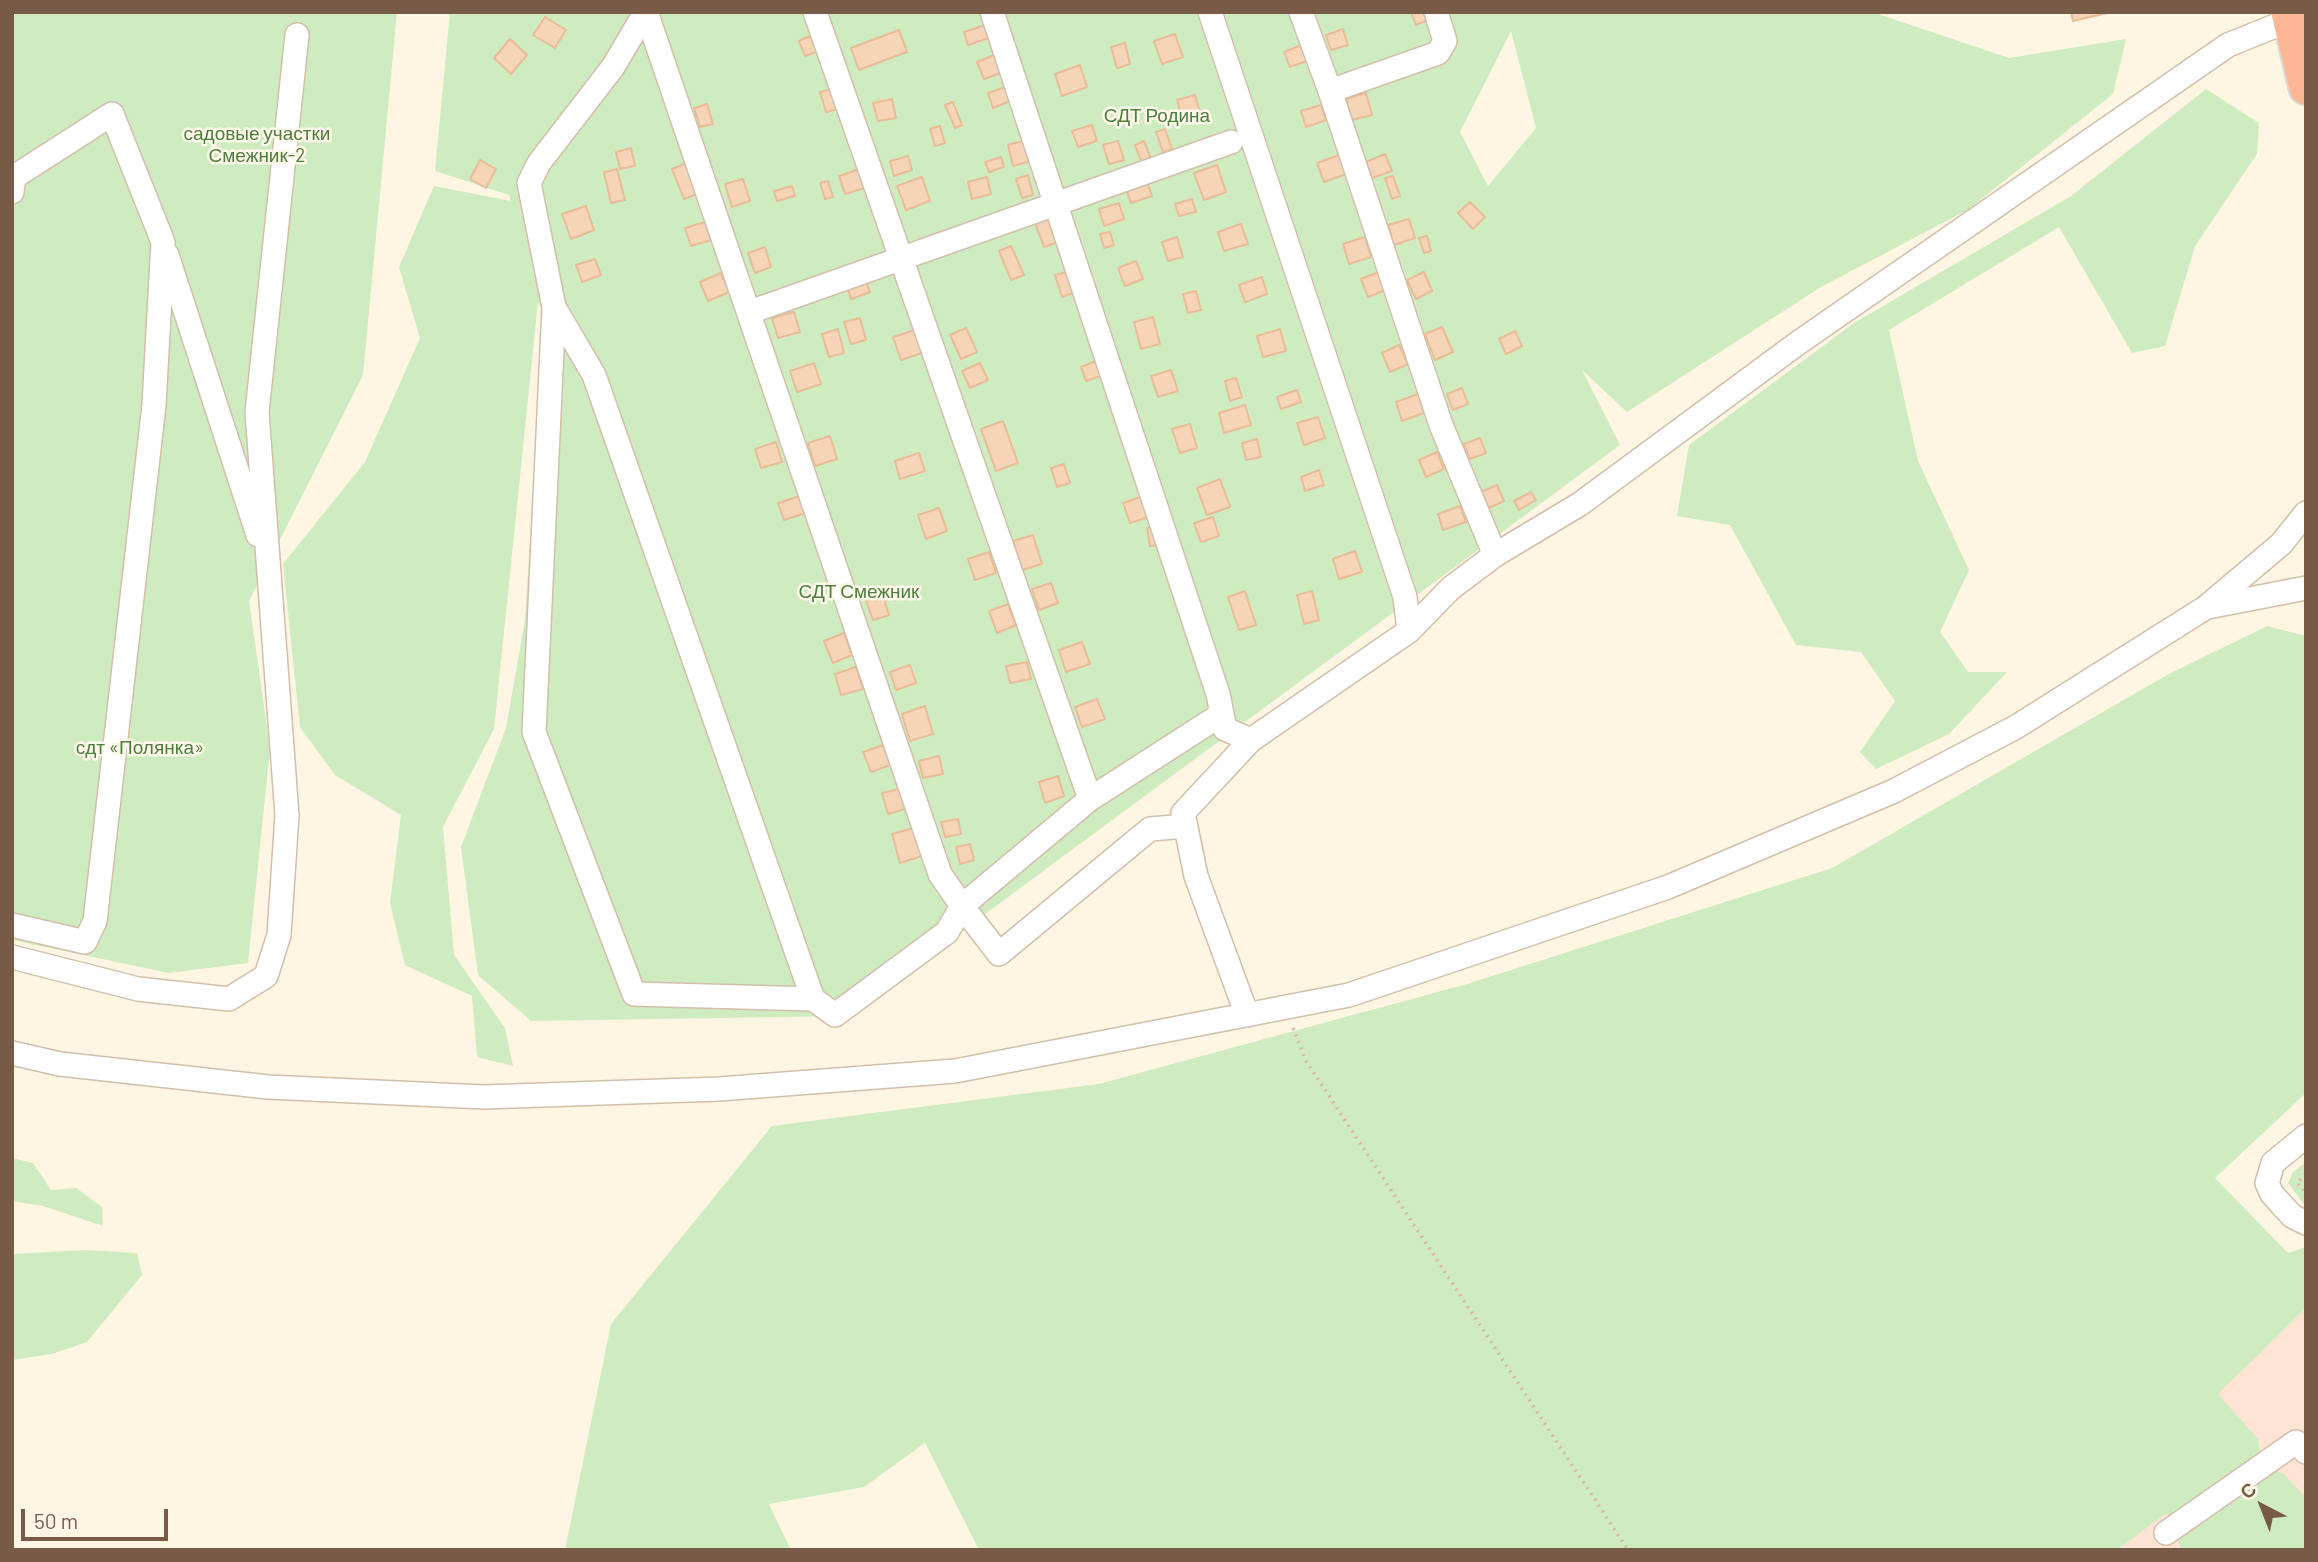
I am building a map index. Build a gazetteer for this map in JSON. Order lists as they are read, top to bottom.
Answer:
{
  "parks": [
    "СДТ Родина",
    "садовые участки Смежник-2",
    "СДТ Смежник",
    "сдт «Полянка»"
  ],
  "scale_bar": "50 m",
  "north": "top left"
}
